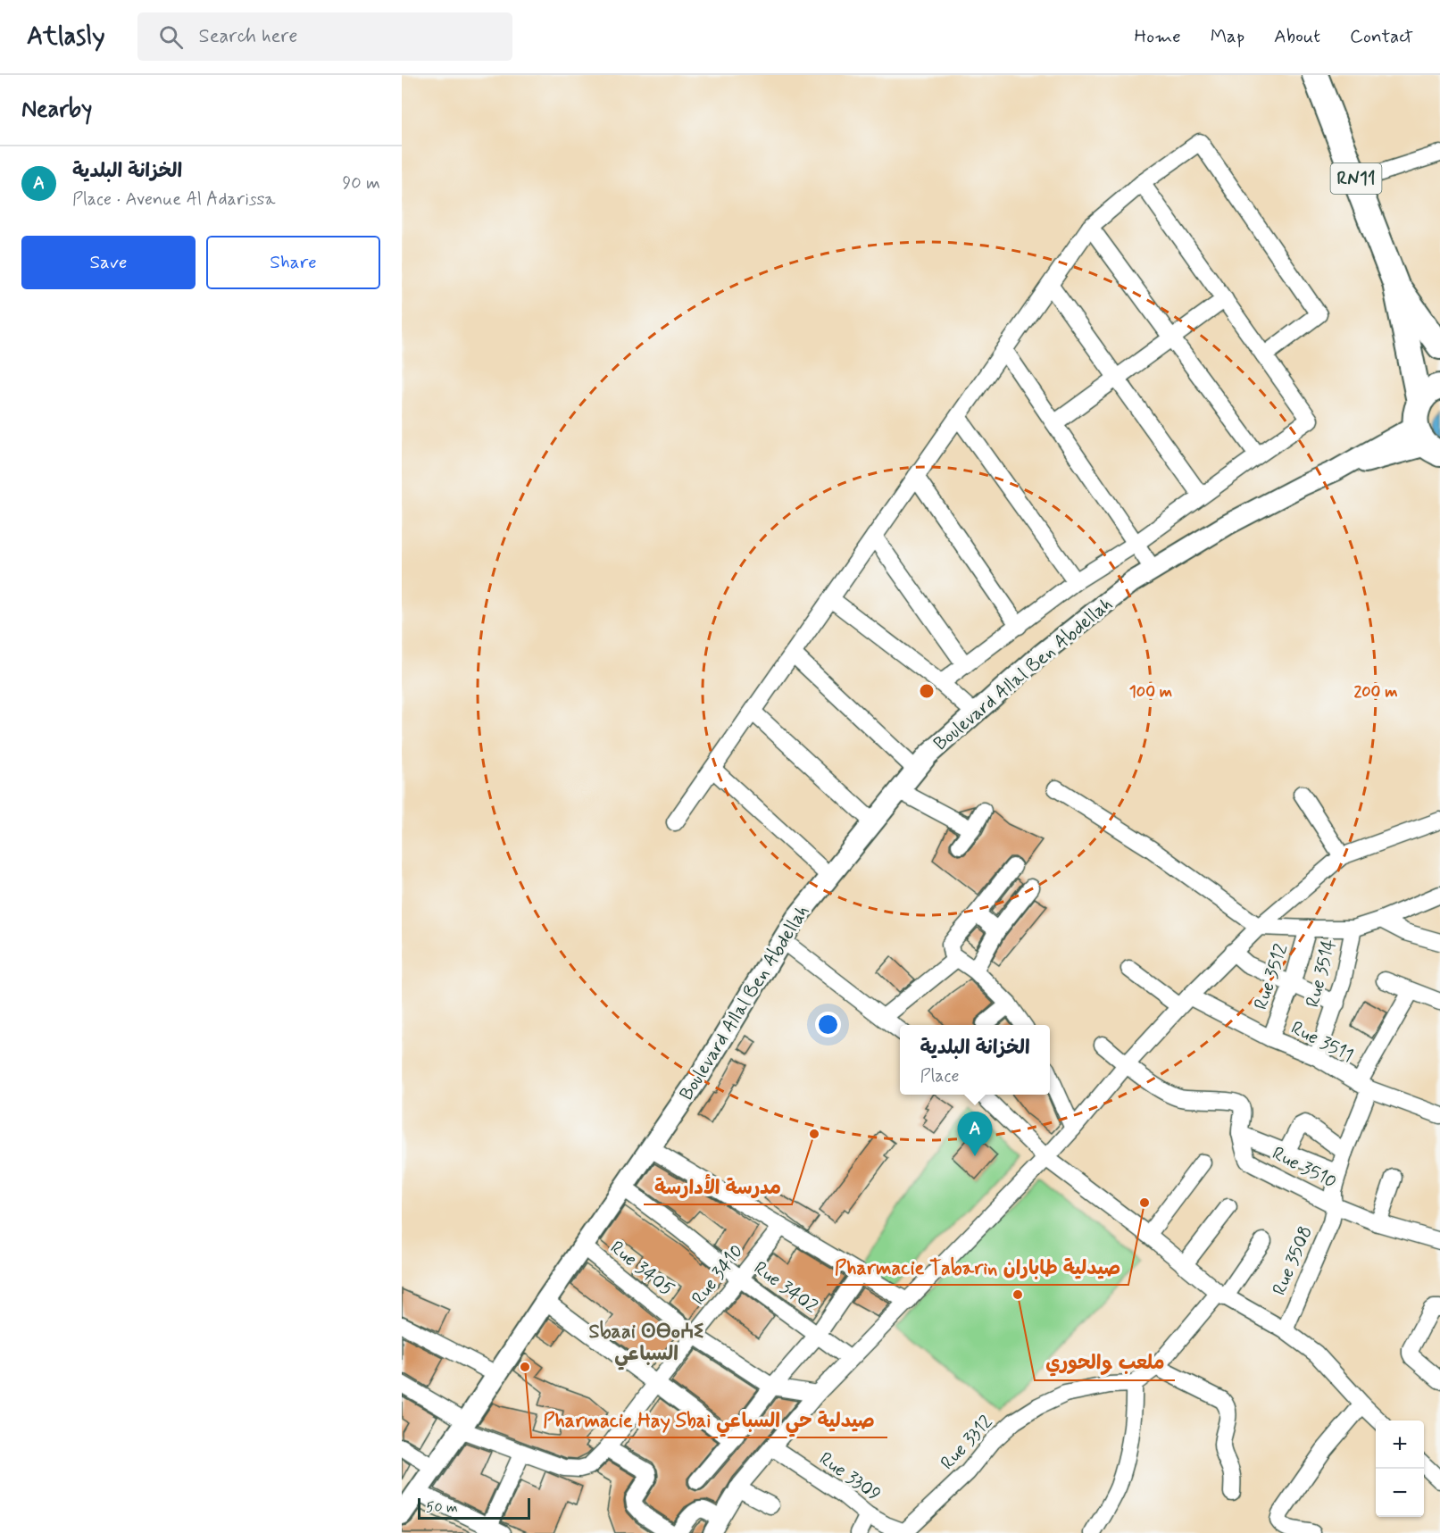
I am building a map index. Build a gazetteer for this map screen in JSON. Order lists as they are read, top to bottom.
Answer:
{
  "streets": {
    "main road": ["RN11"],
    "street": [
      "Boulevard Allal Ben Abdellah",
      "Rue 3514",
      "Rue 3512",
      "Rue 3511",
      "Rue 3510",
      "Rue 3508",
      "Rue 3405",
      "Rue 3410",
      "Rue 3402",
      "Rue 3312",
      "Rue 3309"
    ]
  },
  "crossings": [
    ["RN11", "Boulevard Allal Ben Abdellah"],
    ["Boulevard Allal Ben Abdellah", "Rue 3405"],
    ["Boulevard Allal Ben Abdellah", "Rue 3410"],
    ["Boulevard Allal Ben Abdellah", "Rue 3402"],
    ["Rue 3514", "Rue 3511"],
    ["Rue 3512", "Rue 3511"],
    ["Rue 3511", "Rue 3508"],
    ["Rue 3510", "Rue 3508"],
    ["Rue 3405", "Rue 3410"],
    ["Rue 3410", "Rue 3402"],
    ["Rue 3312", "Rue 3309"]
  ],
  "districts": ["Sbaai ⵙⴱⴰⵄⵉ السباعي"],
  "places": [
    "مدرسة الأدارسة",
    "Pharmacie Tabarin صيدلية طاباران",
    "ملعب والحوري",
    "Pharmacie Hay Sbai صيدلية حي السباعي"
  ],
  "scale_bar": "50 m",
  "page": {
    "header": "Atlasly",
    "search": "Search here",
    "nav": [
      "Home",
      "Map",
      "About",
      "Contact"
    ],
    "heading": "Nearby",
    "list": [
      {
        "mark": "A",
        "name": "الخزانة البلدية",
        "note": "Place · Avenue Al Adarissa",
        "value": "90 m"
      }
    ],
    "buttons": ["Save", "Share"],
    "popup": ["الخزانة البلدية", "Place"],
    "pins": "A",
    "map_buttons": ["+", "−"],
    "scale": "50 m"
  },
  "rings": ["100 m", "200 m"]
}
